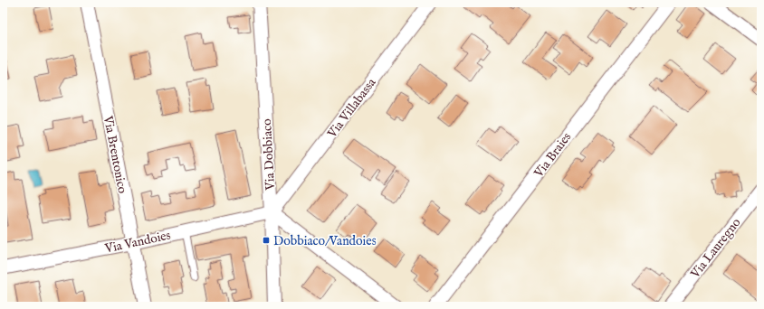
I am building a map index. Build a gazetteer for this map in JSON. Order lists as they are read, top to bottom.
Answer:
{
  "streets": {
    "street": [
      "Via Villabassa",
      "Via Brentonico",
      "Via Dobbiaco",
      "Via Braies",
      "Via Vandoies",
      "Via Lauregno"
    ]
  },
  "crossings": [
    ["Via Villabassa", "Via Dobbiaco"],
    ["Via Villabassa", "Via Vandoies"],
    ["Via Brentonico", "Via Vandoies"],
    ["Via Dobbiaco", "Via Vandoies"]
  ],
  "places": {
    "transit": ["Dobbiaco/Vandoies"]
  }
}
